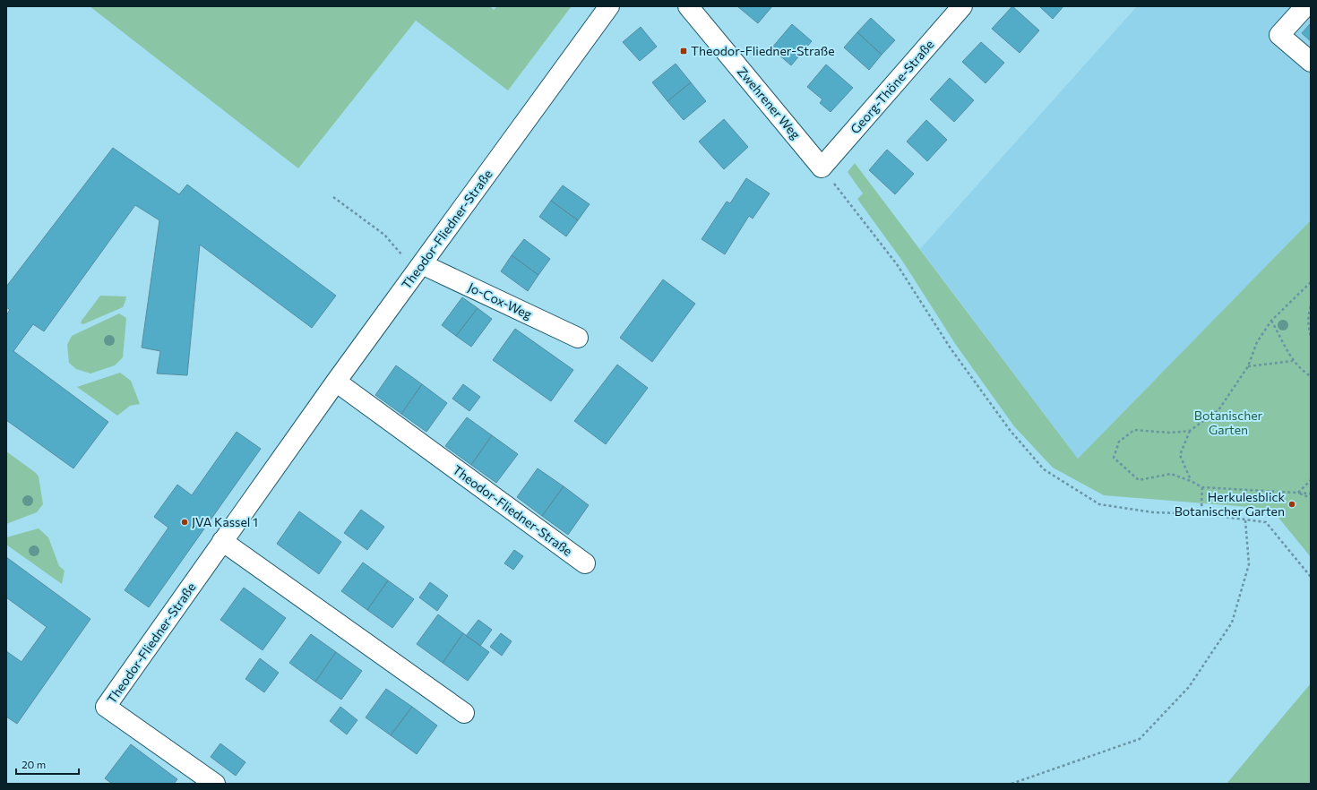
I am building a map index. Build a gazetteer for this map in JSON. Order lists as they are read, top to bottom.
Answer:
{
  "streets": {
    "street": [
      "Georg-Thöne-Straße",
      "Zwehrener Weg",
      "Theodor-Fliedner-Straße",
      "Jo-Cox-Weg"
    ]
  },
  "crossings": [
    ["Georg-Thöne-Straße", "Zwehrener Weg"],
    ["Theodor-Fliedner-Straße", "Jo-Cox-Weg"]
  ],
  "parks": ["Botanischer Garten"],
  "places": {
    "transit": ["Theodor-Fliedner-Straße"],
    "other": ["Herkulesblick Botanischer Garten", "JVA Kassel 1"]
  },
  "scale_bar": "20 m"
}
